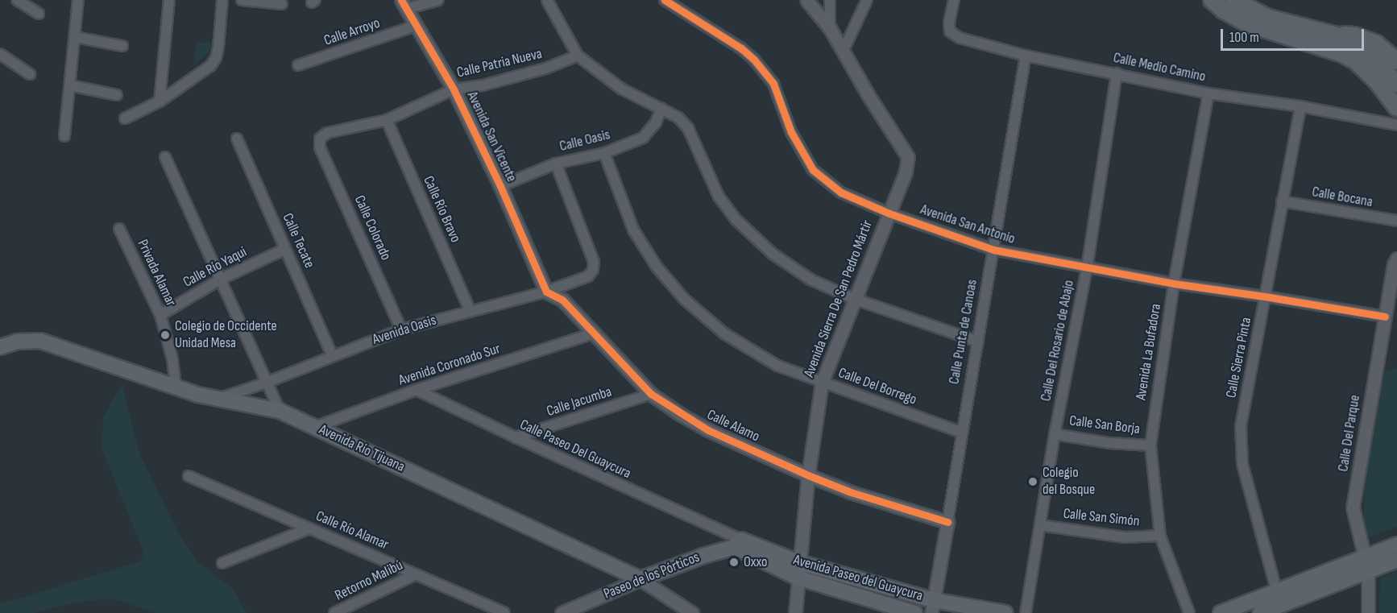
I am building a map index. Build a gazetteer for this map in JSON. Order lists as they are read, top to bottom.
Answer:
{
  "streets": {
    "main road": ["Avenida Río Tijuana", "Paseo de los Pórticos", "Avenida Paseo del Guaycura"],
    "street": [
      "Calle Arroyo",
      "Calle Patria Nueva",
      "Calle Medio Camino",
      "Avenida San Vicente",
      "Calle Oasis",
      "Calle Bocana",
      "Calle Río Bravo",
      "Avenida San Antonio",
      "Calle Colorado",
      "Calle Tecate",
      "Calle Río Yaqui",
      "Privada Alamar",
      "Avenida Sierra De San Pedro Mártir",
      "Avenida Oasis",
      "Calle Punta de Canoas",
      "Calle Del Rosario de Abajo",
      "Avenida La Bufadora",
      "Calle Sierra Pinta",
      "Avenida Coronado Sur",
      "Calle Del Borrego",
      "Calle Jacumba",
      "Calle San Borja",
      "Calle Alamo",
      "Calle Del Parque",
      "Calle Paseo Del Guaycura",
      "Calle San Simón",
      "Calle Río Alamar",
      "Retorno Malibú"
    ]
  },
  "crossings": [
    ["Calle Arroyo", "Avenida San Vicente"],
    ["Calle Patria Nueva", "Avenida San Vicente"],
    ["Calle Patria Nueva", "Calle Río Bravo"],
    ["Calle Patria Nueva", "Calle Colorado"],
    ["Calle Medio Camino", "Calle Punta de Canoas"],
    ["Calle Medio Camino", "Calle Del Rosario de Abajo"],
    ["Calle Medio Camino", "Avenida La Bufadora"],
    ["Calle Medio Camino", "Calle Sierra Pinta"],
    ["Avenida San Vicente", "Calle Oasis"],
    ["Avenida San Vicente", "Avenida Oasis"],
    ["Avenida San Vicente", "Calle Alamo"],
    ["Calle Oasis", "Avenida Oasis"],
    ["Calle Oasis", "Calle Del Borrego"],
    ["Calle Bocana", "Calle Sierra Pinta"],
    ["Calle Río Bravo", "Avenida Oasis"],
    ["Avenida San Antonio", "Avenida Sierra De San Pedro Mártir"],
    ["Avenida San Antonio", "Calle Punta de Canoas"],
    ["Avenida San Antonio", "Calle Del Rosario de Abajo"],
    ["Avenida San Antonio", "Avenida La Bufadora"],
    ["Avenida San Antonio", "Calle Sierra Pinta"],
    ["Avenida San Antonio", "Calle Del Parque"],
    ["Calle Colorado", "Avenida Oasis"],
    ["Calle Tecate", "Calle Río Yaqui"],
    ["Calle Tecate", "Avenida Oasis"],
    ["Calle Río Yaqui", "Privada Alamar"],
    ["Avenida Sierra De San Pedro Mártir", "Calle Del Borrego"],
    ["Avenida Sierra De San Pedro Mártir", "Calle Alamo"],
    ["Avenida Sierra De San Pedro Mártir", "Avenida Paseo del Guaycura"],
    ["Avenida Oasis", "Calle Alamo"],
    ["Calle Punta de Canoas", "Calle Del Borrego"],
    ["Calle Punta de Canoas", "Calle Alamo"],
    ["Calle Punta de Canoas", "Avenida Paseo del Guaycura"],
    ["Calle Del Rosario de Abajo", "Calle San Borja"],
    ["Calle Del Rosario de Abajo", "Calle San Simón"],
    ["Avenida La Bufadora", "Calle San Borja"],
    ["Avenida La Bufadora", "Calle San Simón"],
    ["Avenida Coronado Sur", "Calle Alamo"],
    ["Avenida Coronado Sur", "Avenida Río Tijuana"],
    ["Avenida Coronado Sur", "Calle Paseo Del Guaycura"],
    ["Calle Jacumba", "Calle Alamo"],
    ["Calle Jacumba", "Calle Paseo Del Guaycura"],
    ["Avenida Río Tijuana", "Paseo de los Pórticos"],
    ["Calle Paseo Del Guaycura", "Paseo de los Pórticos"],
    ["Calle Paseo Del Guaycura", "Avenida Paseo del Guaycura"],
    ["Calle Río Alamar", "Retorno Malibú"],
    ["Paseo de los Pórticos", "Avenida Paseo del Guaycura"]
  ],
  "places": ["Colegio de Occidente Unidad Mesa", "Colegio del Bosque", "Oxxo"],
  "scale_bar": "100 m"
}
